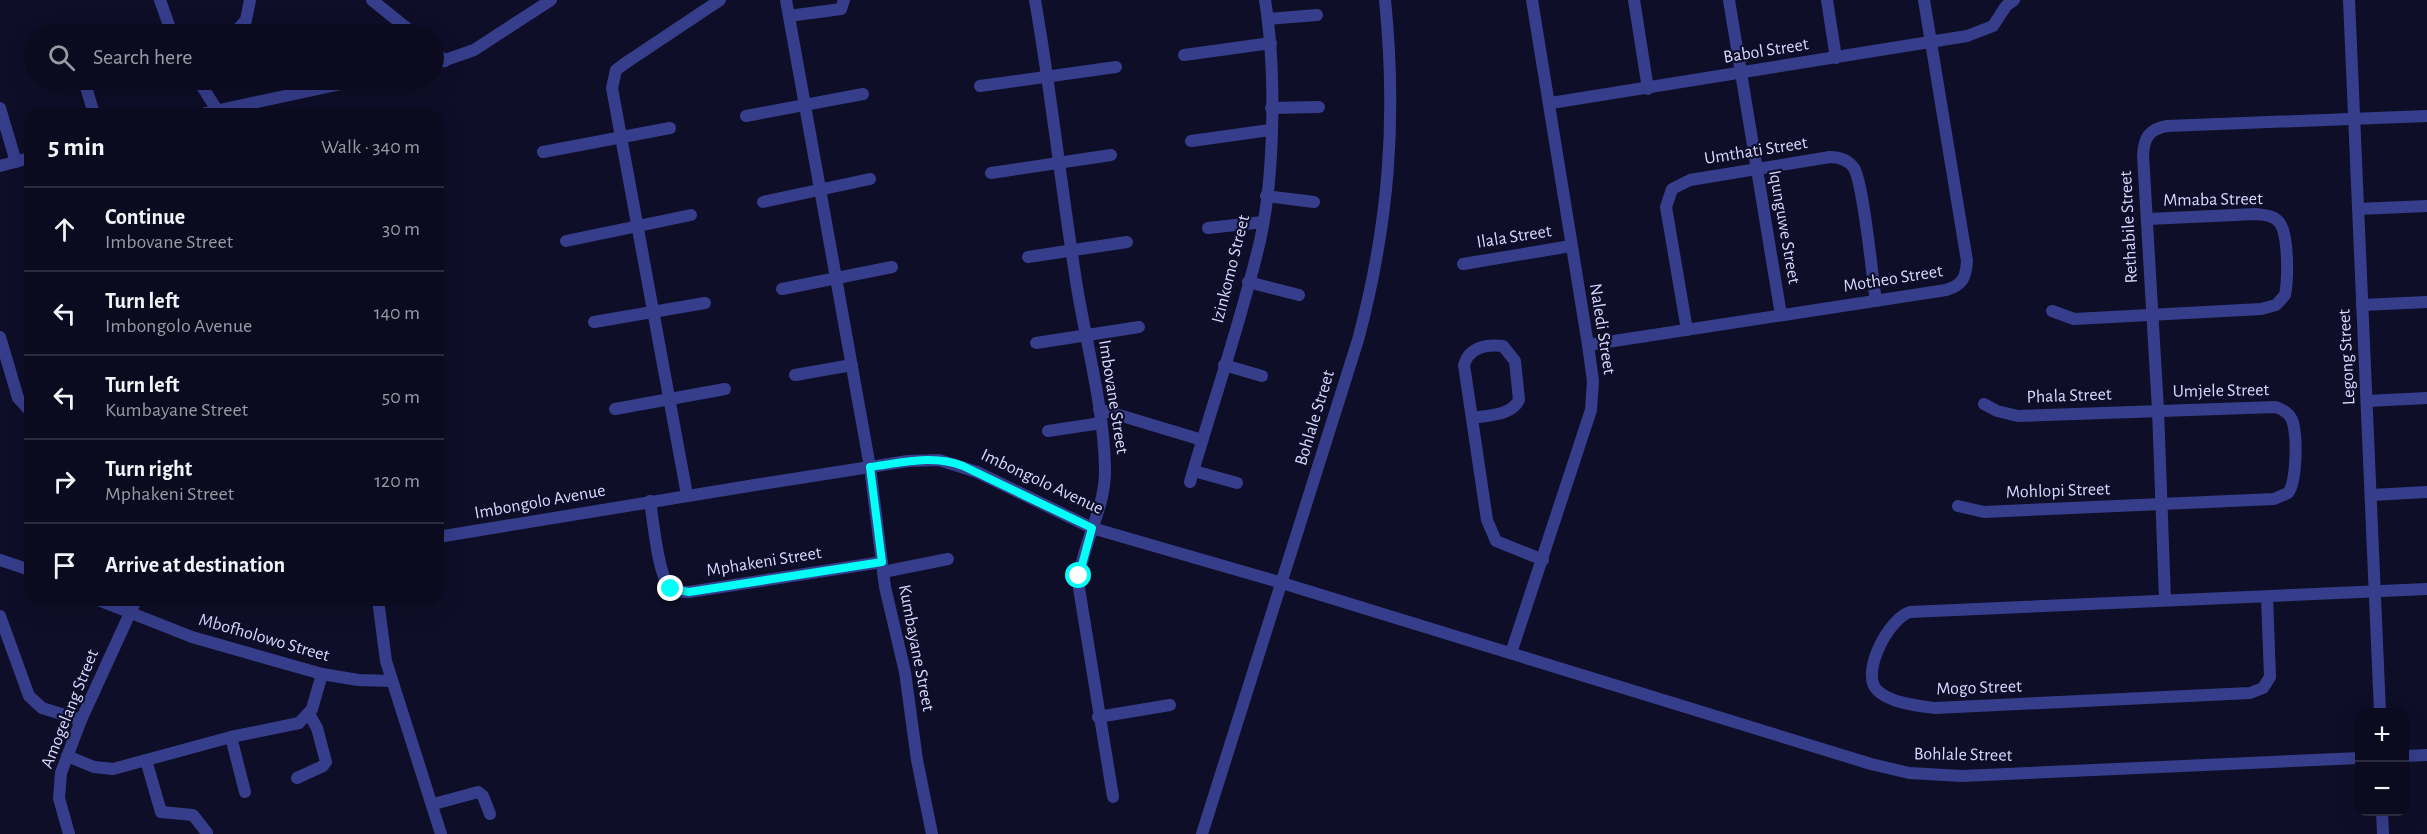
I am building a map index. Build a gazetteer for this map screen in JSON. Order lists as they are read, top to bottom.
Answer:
{
  "streets": {
    "street": [
      "Babol Street",
      "Umthati Street",
      "Mmaba Street",
      "Iqunguwe Street",
      "Rethabile Street",
      "Ilala Street",
      "Izinkomo Street",
      "Motheo Street",
      "Naledi Street",
      "Legong Street",
      "Umjele Street",
      "Phala Street",
      "Imbovane Street",
      "Bohlale Street",
      "Imbongolo Avenue",
      "Mohlopi Street",
      "Mphakeni Street",
      "Mbofholowo Street",
      "Kumbayane Street",
      "Mogo Street",
      "Amogelang Street"
    ]
  },
  "crossings": [
    ["Babol Street", "Iqunguwe Street"],
    ["Babol Street", "Motheo Street"],
    ["Babol Street", "Naledi Street"],
    ["Umthati Street", "Iqunguwe Street"],
    ["Umthati Street", "Motheo Street"],
    ["Mmaba Street", "Rethabile Street"],
    ["Iqunguwe Street", "Motheo Street"],
    ["Rethabile Street", "Legong Street"],
    ["Rethabile Street", "Umjele Street"],
    ["Rethabile Street", "Phala Street"],
    ["Rethabile Street", "Mohlopi Street"],
    ["Rethabile Street", "Mogo Street"],
    ["Ilala Street", "Naledi Street"],
    ["Motheo Street", "Naledi Street"],
    ["Naledi Street", "Bohlale Street"],
    ["Naledi Street", "Imbongolo Avenue"],
    ["Legong Street", "Mogo Street"],
    ["Umjele Street", "Phala Street"],
    ["Umjele Street", "Mohlopi Street"],
    ["Imbovane Street", "Imbongolo Avenue"],
    ["Bohlale Street", "Imbongolo Avenue"],
    ["Imbongolo Avenue", "Mphakeni Street"],
    ["Imbongolo Avenue", "Kumbayane Street"],
    ["Mphakeni Street", "Kumbayane Street"],
    ["Mbofholowo Street", "Amogelang Street"]
  ],
  "page": {
    "search": "Search here",
    "heading": ["5 min", "Walk · 340 m"],
    "list": [
      ["Continue", "Imbovane Street", "30 m"],
      ["Turn left", "Imbongolo Avenue", "140 m"],
      ["Turn left", "Kumbayane Street", "50 m"],
      ["Turn right", "Mphakeni Street", "120 m"],
      "Arrive at destination"
    ],
    "map_buttons": ["+", "−"]
  }
}
